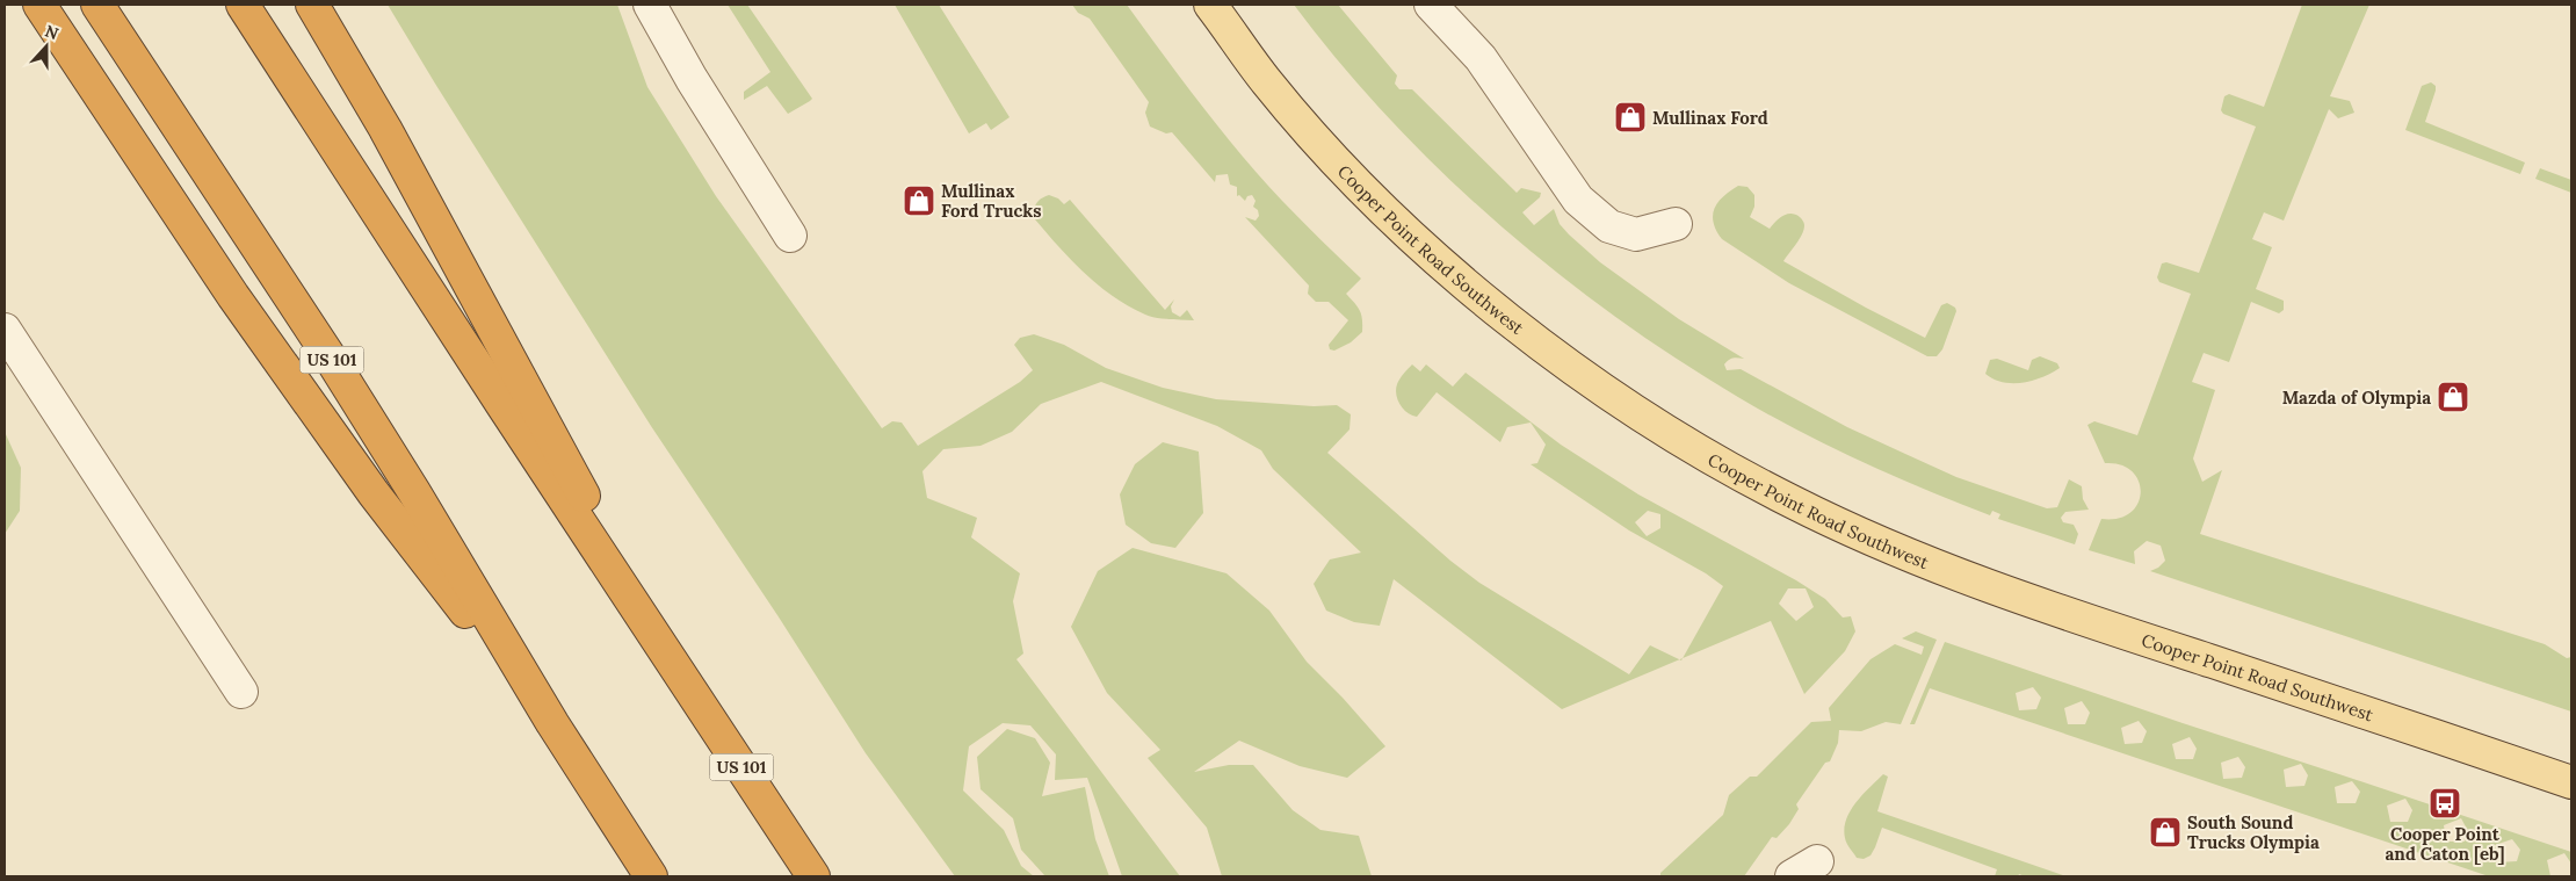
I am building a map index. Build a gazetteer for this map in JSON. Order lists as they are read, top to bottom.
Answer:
{
  "streets": {
    "highway": ["US 101"],
    "main road": ["Cooper Point Road Southwest"]
  },
  "places": {
    "shop": [
      "Mullinax Ford",
      "Mullinax Ford Trucks",
      "Mazda of Olympia",
      "South Sound Trucks Olympia"
    ],
    "bus stop": ["Cooper Point and Caton [eb]"]
  },
  "north": "top"
}
